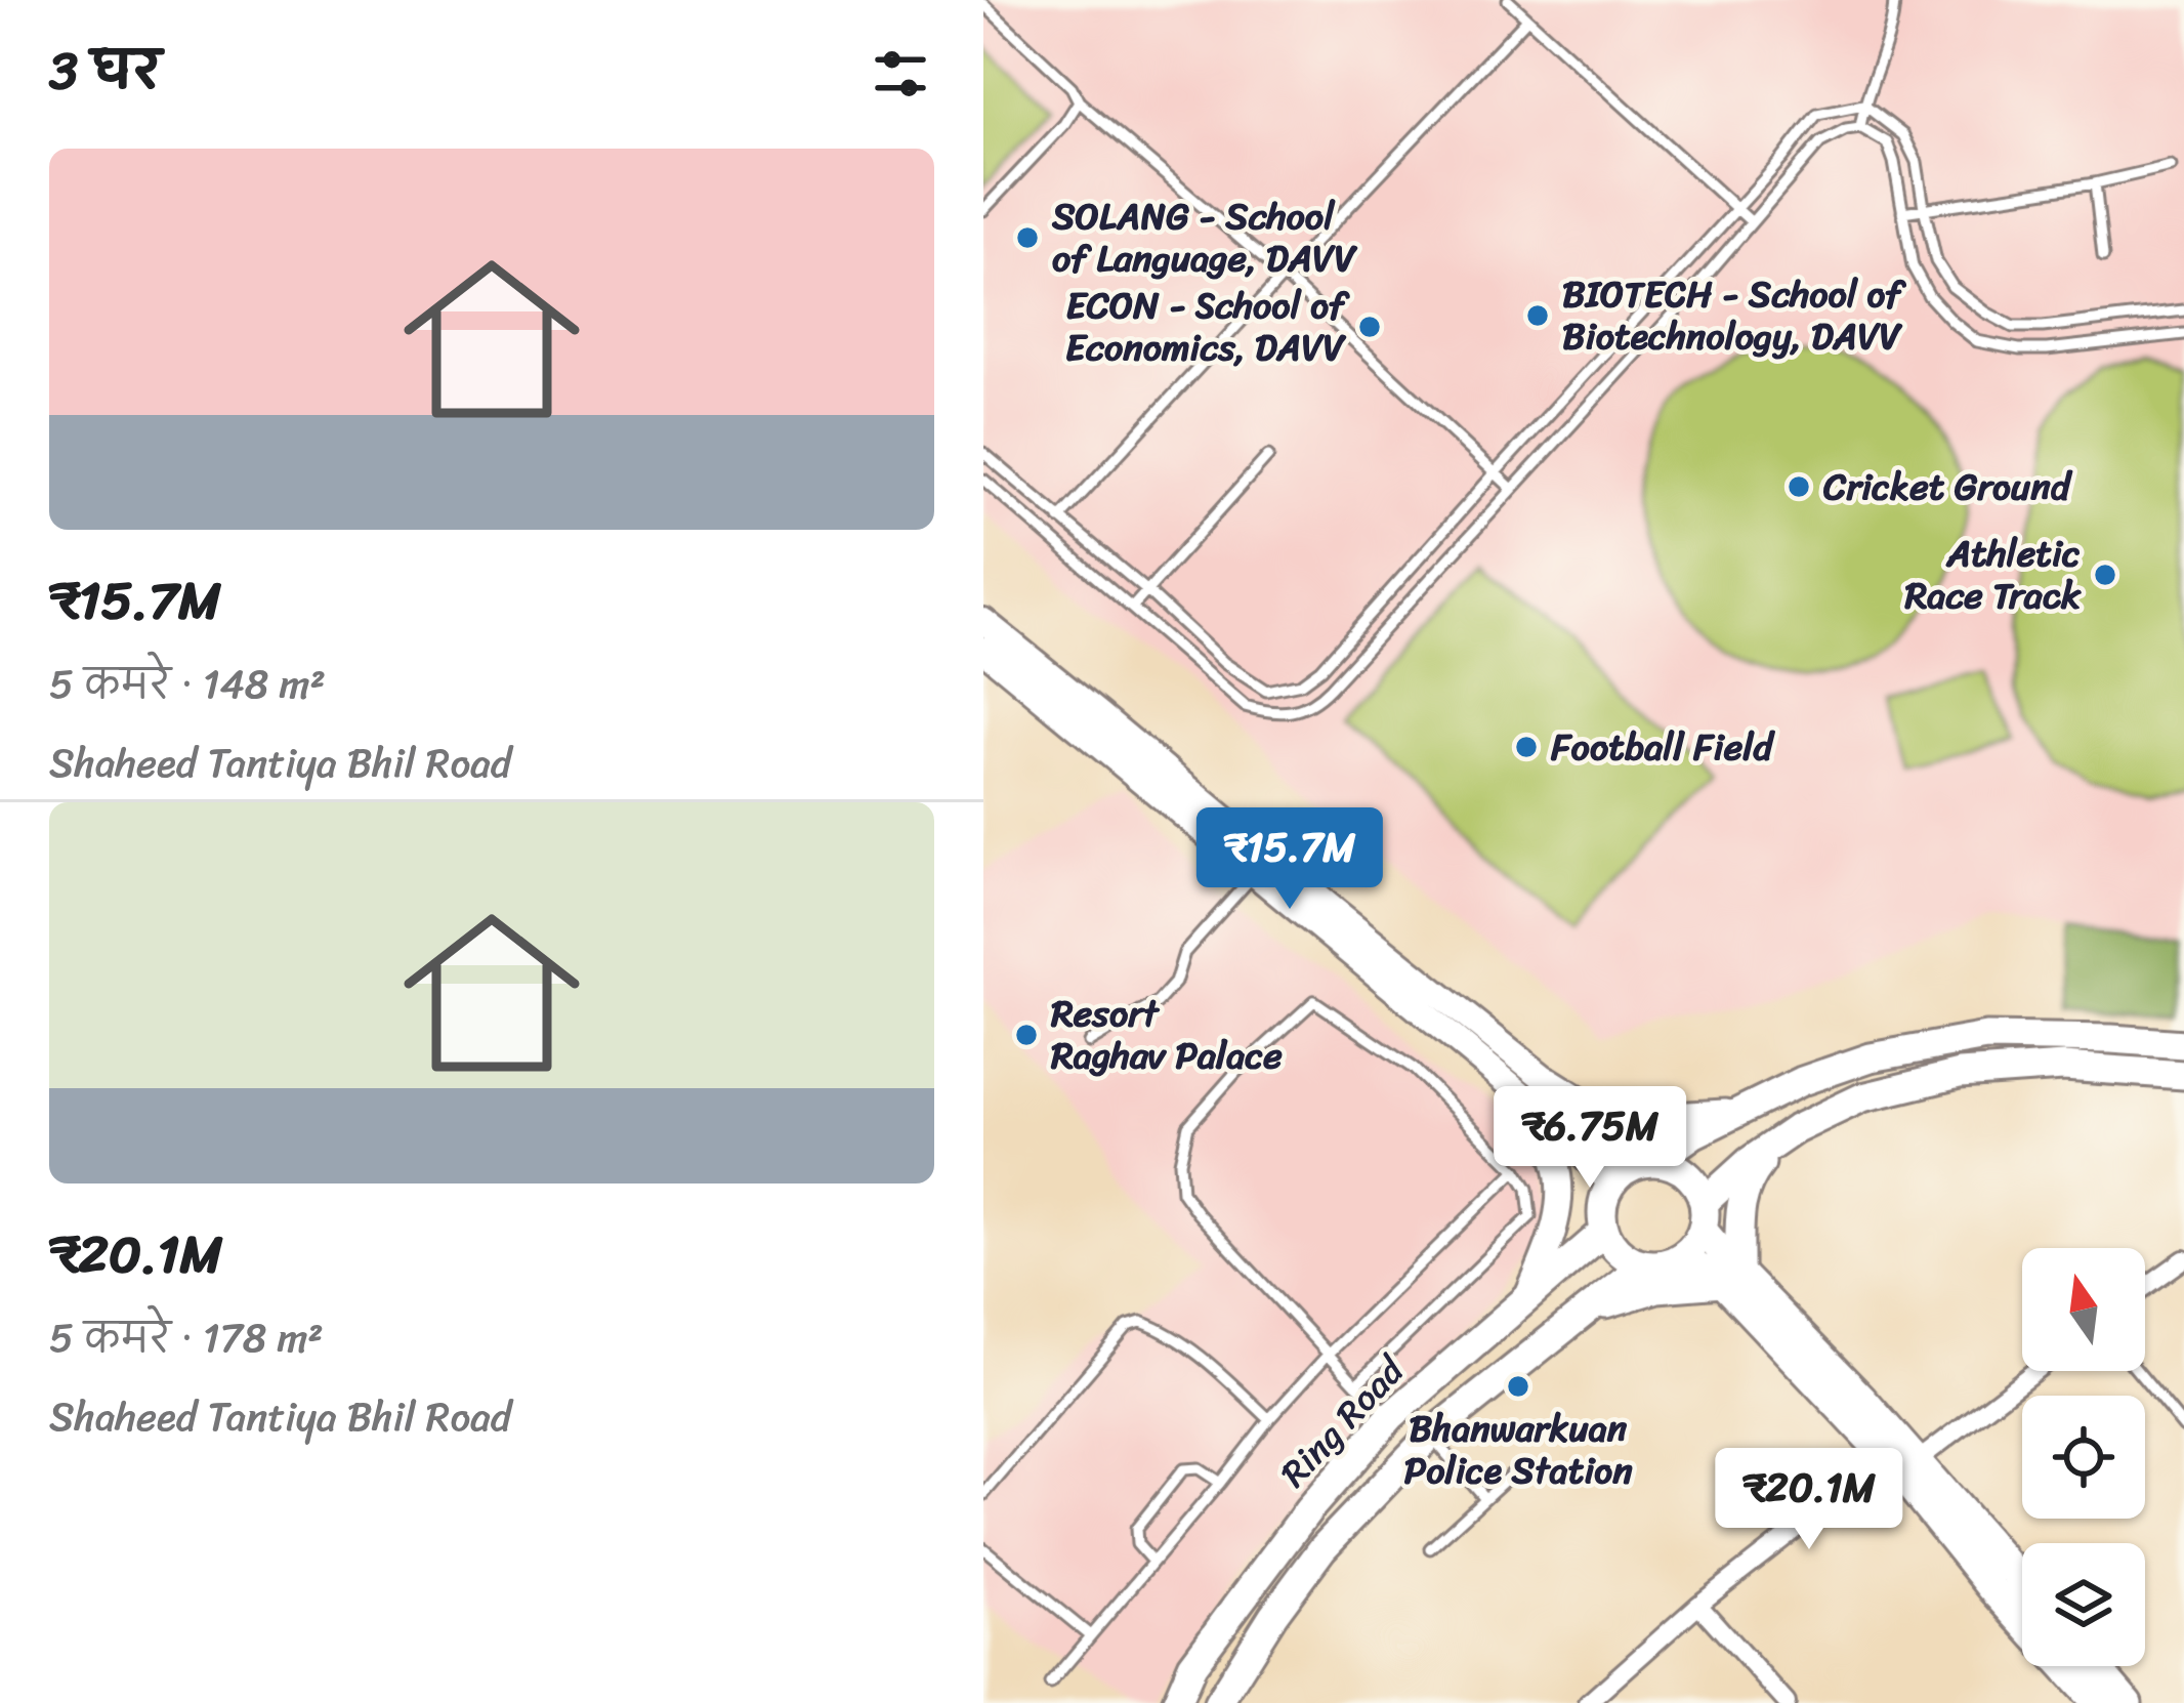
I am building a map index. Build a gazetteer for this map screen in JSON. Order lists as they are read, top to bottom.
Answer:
{
  "streets": {
    "main road": ["Ring Road"]
  },
  "places": [
    "SOLANG - School of Language, DAVV",
    "BIOTECH - School of Biotechnology, DAVV",
    "ECON - School of Economics, DAVV",
    "Cricket Ground",
    "Athletic Race Track",
    "Football Field",
    "Resort Raghav Palace",
    "Bhanwarkuan Police Station"
  ],
  "north": "top",
  "page": {
    "heading": "3 घर",
    "list": [
      {
        "name": "₹15.7M",
        "note": "5 कमरे · 148 m² · Shaheed Tantiya Bhil Road"
      },
      {
        "name": "₹20.1M",
        "note": "5 कमरे · 178 m² · Shaheed Tantiya Bhil Road"
      }
    ],
    "price": ["₹15.7M", "₹6.75M", "₹20.1M"]
  }
}
